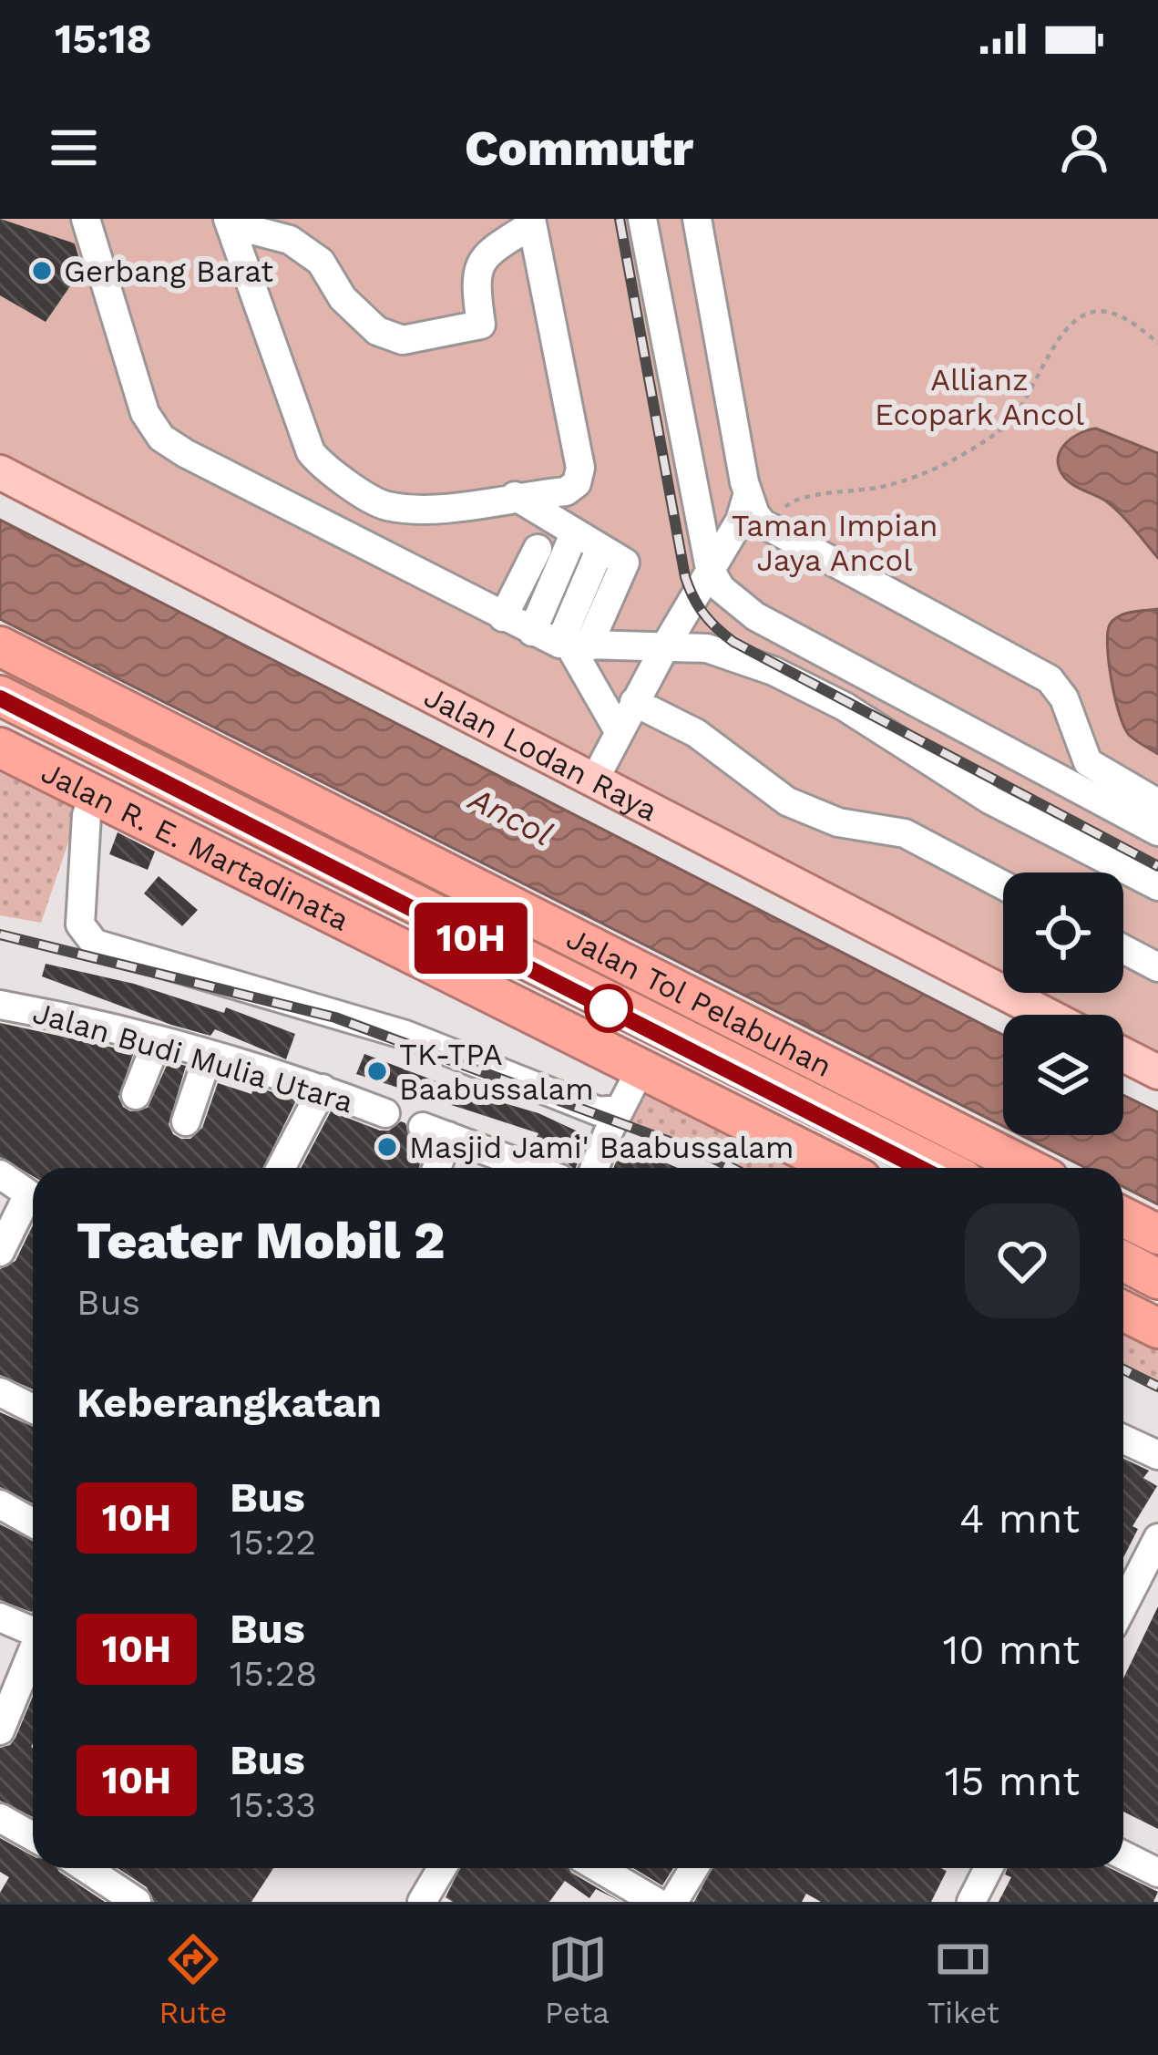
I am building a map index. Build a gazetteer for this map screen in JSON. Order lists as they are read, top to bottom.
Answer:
{
  "streets": {
    "highway": ["Jalan R. E. Martadinata", "Jalan Tol Pelabuhan"],
    "main road": ["Jalan Lodan Raya"],
    "street": ["Jalan Budi Mulia Utara"]
  },
  "crossings": [
    ["Jalan R. E. Martadinata", "Jalan Tol Pelabuhan"]
  ],
  "water": ["Ancol"],
  "parks": ["Allianz Ecopark Ancol", "Taman Impian Jaya Ancol"],
  "places": ["Gerbang Barat", "TK-TPA Baabussalam", "Masjid Jami' Baabussalam"],
  "lines": ["bus line 10H"],
  "page": {
    "status": "15:18",
    "header": "Commutr",
    "on_map": "10H",
    "heading": [
      ["Teater Mobil 2", "Bus"],
      "Keberangkatan"
    ],
    "list": [
      {
        "mark": "10H",
        "name": "Bus",
        "note": "15:22",
        "value": "4 mnt"
      },
      {
        "mark": "10H",
        "name": "Bus",
        "note": "15:28",
        "value": "10 mnt"
      },
      {
        "mark": "10H",
        "name": "Bus",
        "note": "15:33",
        "value": "15 mnt"
      }
    ],
    "tabs": ["Rute", "Peta", "Tiket"]
  }
}
